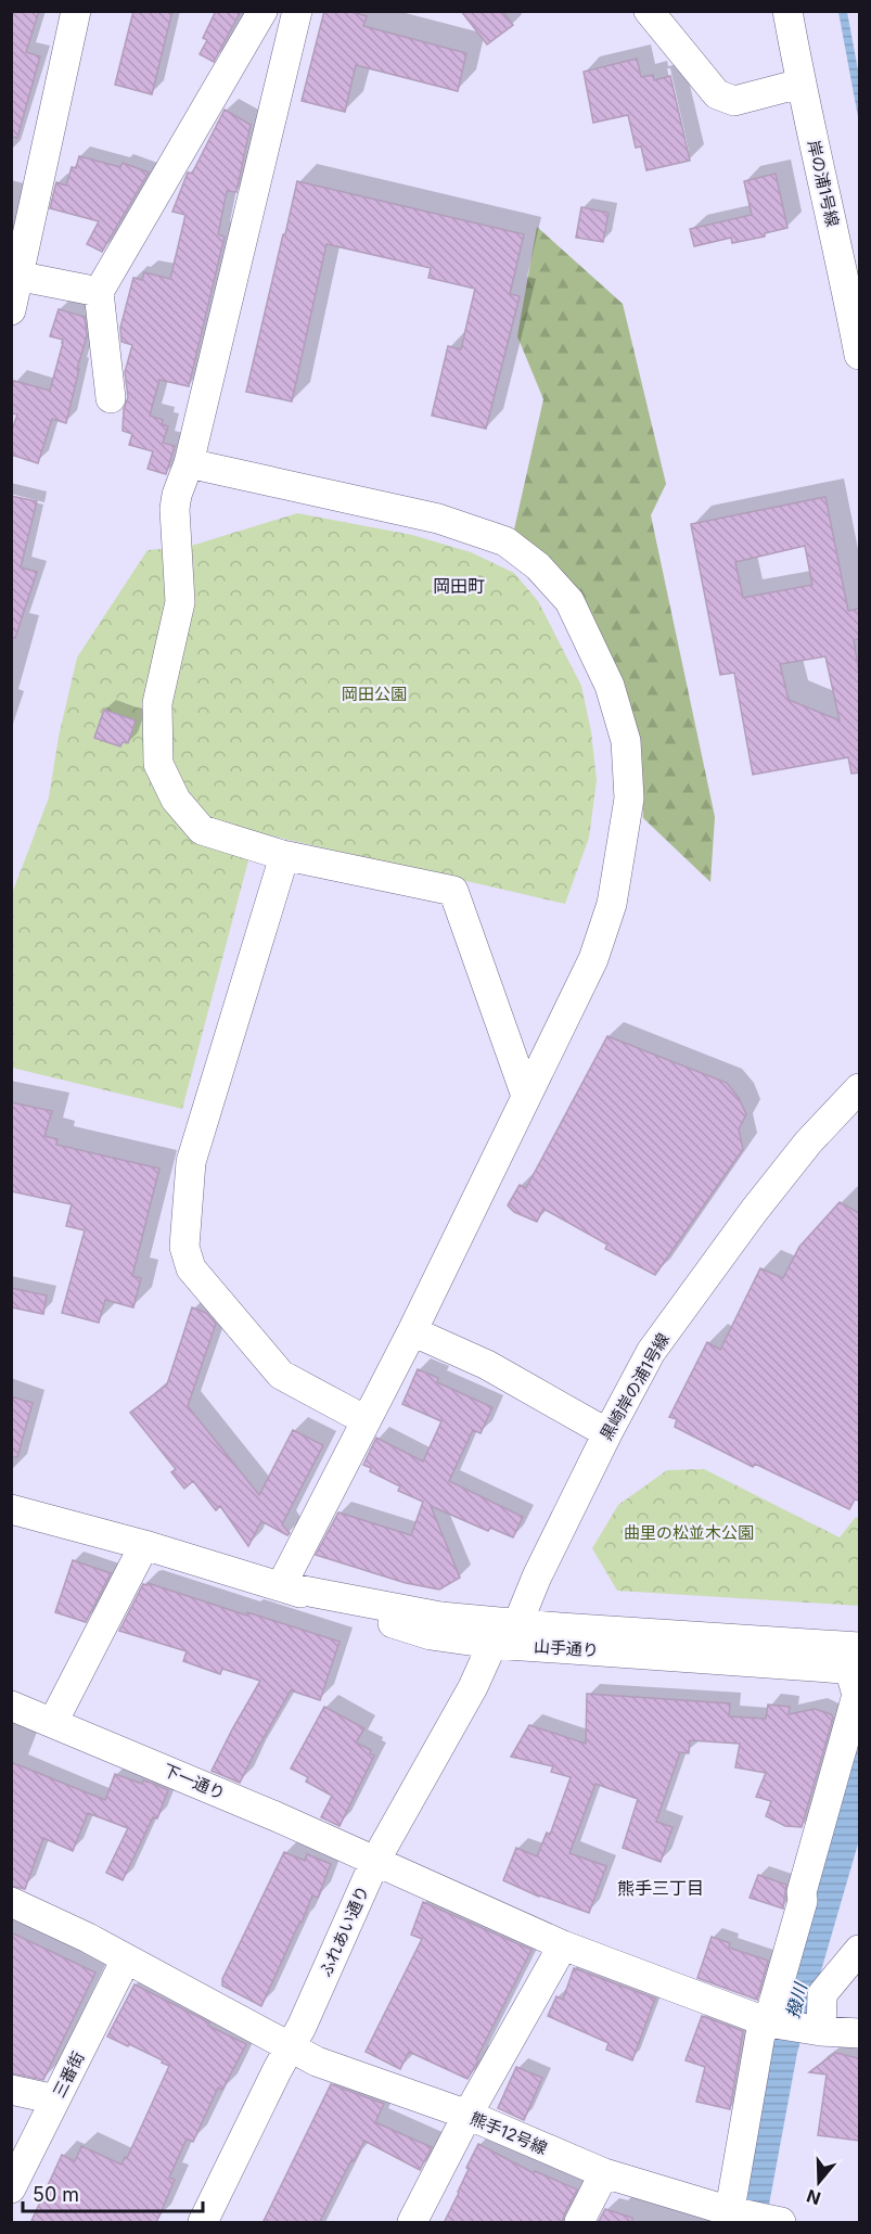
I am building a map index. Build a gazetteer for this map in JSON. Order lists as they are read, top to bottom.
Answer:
{
  "streets": {
    "street": [
      "岸の浦1号線",
      "黒崎岸の浦1号線",
      "山手通り",
      "下一通り",
      "ふれあい通り",
      "三番街",
      "熊手12号線"
    ]
  },
  "crossings": [
    ["黒崎岸の浦1号線", "山手通り"],
    ["黒崎岸の浦1号線", "ふれあい通り"],
    ["山手通り", "ふれあい通り"],
    ["下一通り", "ふれあい通り"],
    ["ふれあい通り", "熊手12号線"]
  ],
  "districts": ["岡田町", "熊手三丁目"],
  "water": ["撥川"],
  "parks": ["岡田公園", "曲里の松並木公園"],
  "scale_bar": "50 m",
  "north": "bottom"
}
